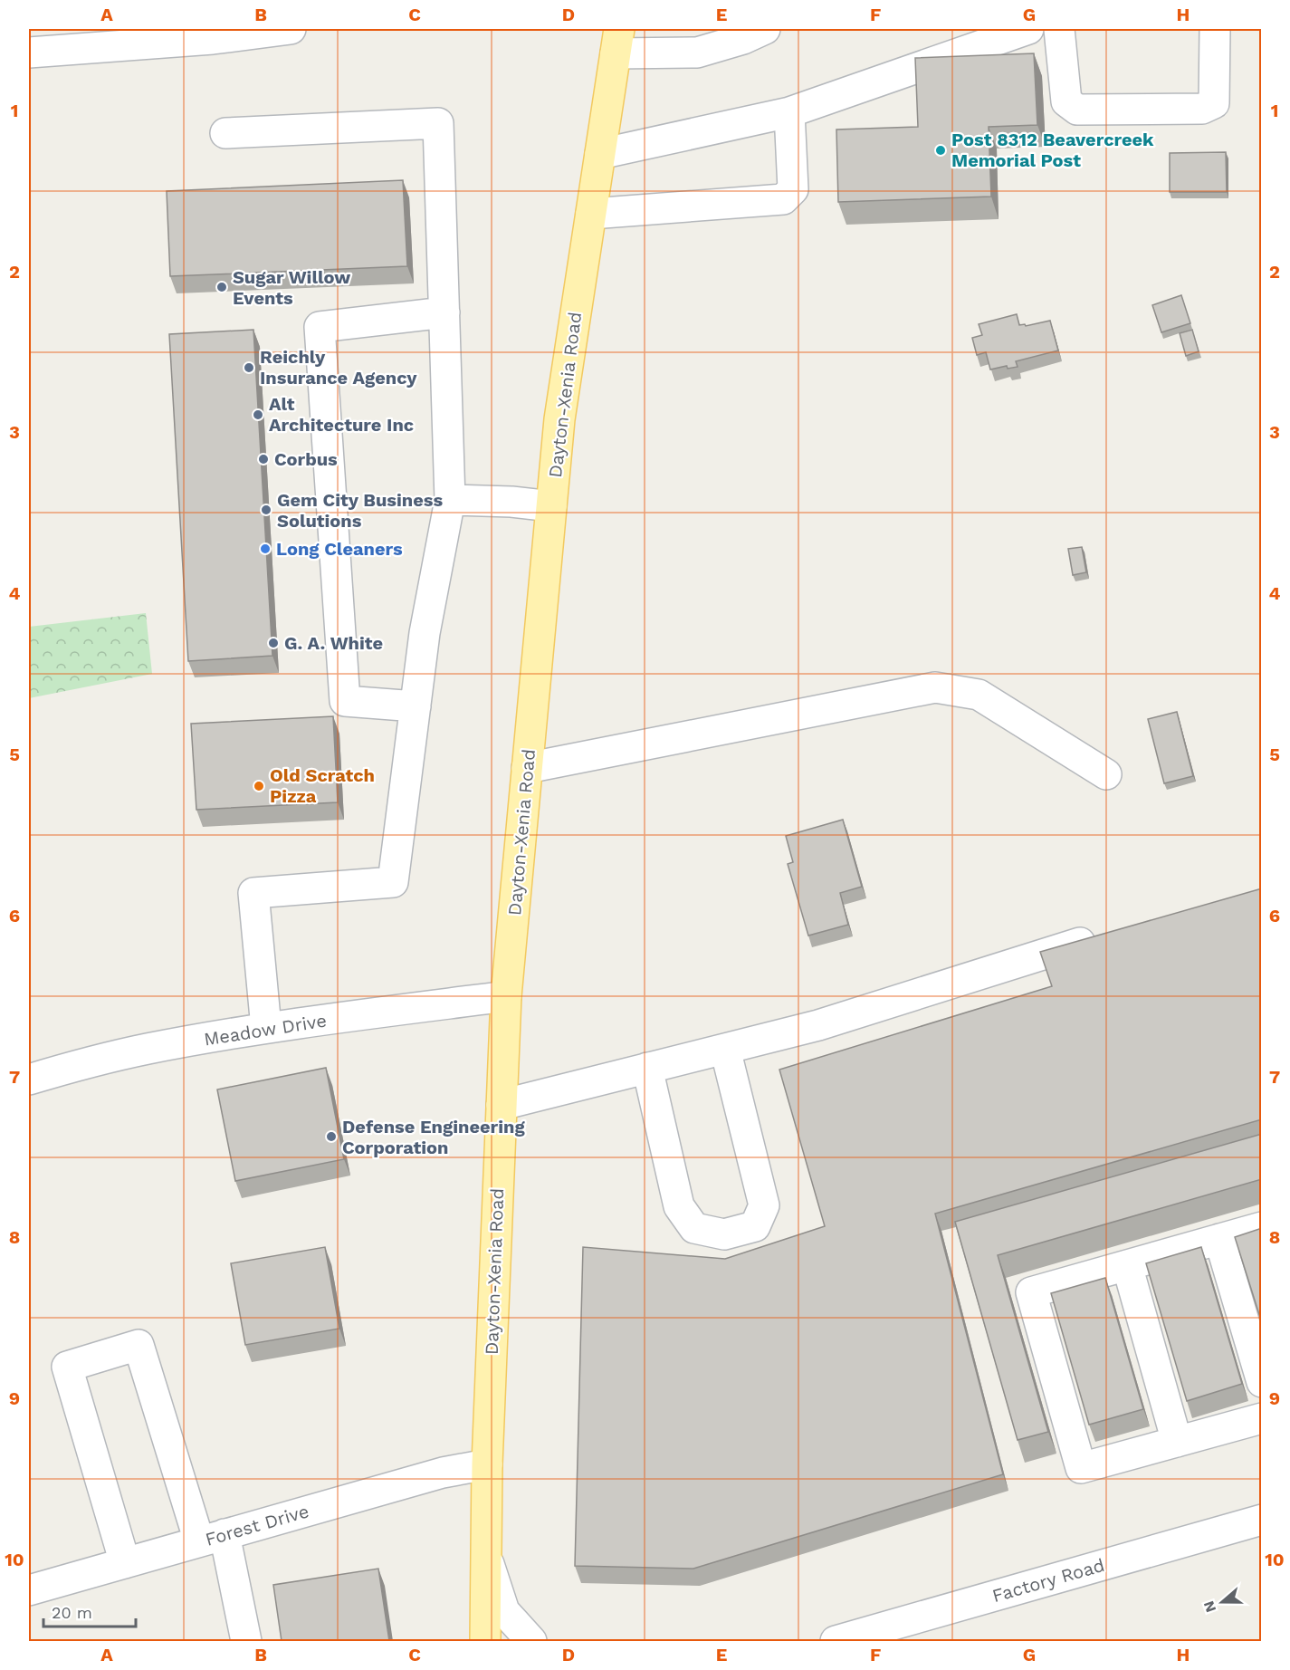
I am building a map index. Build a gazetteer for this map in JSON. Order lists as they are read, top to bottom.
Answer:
{
  "streets": {
    "main road": ["Dayton-Xenia Road"],
    "street": ["Meadow Drive", "Forest Drive", "Factory Road"]
  },
  "crossings": [
    ["Dayton-Xenia Road", "Meadow Drive"],
    ["Dayton-Xenia Road", "Forest Drive"]
  ],
  "places": [
    "Post 8312 Beavercreek Memorial Post",
    "Sugar Willow Events",
    "Reichly Insurance Agency",
    "Alt Architecture Inc",
    "Corbus",
    "Gem City Business Solutions",
    "Long Cleaners",
    "G. A. White",
    "Old Scratch Pizza",
    "Defense Engineering Corporation"
  ],
  "scale_bar": "20 m",
  "north": "left",
  "grid": {
    "columns": [
      "A",
      "B",
      "C",
      "D",
      "E",
      "F",
      "G",
      "H"
    ],
    "rows": [
      "1",
      "2",
      "3",
      "4",
      "5",
      "6",
      "7",
      "8",
      "9",
      "10"
    ]
  }
}
